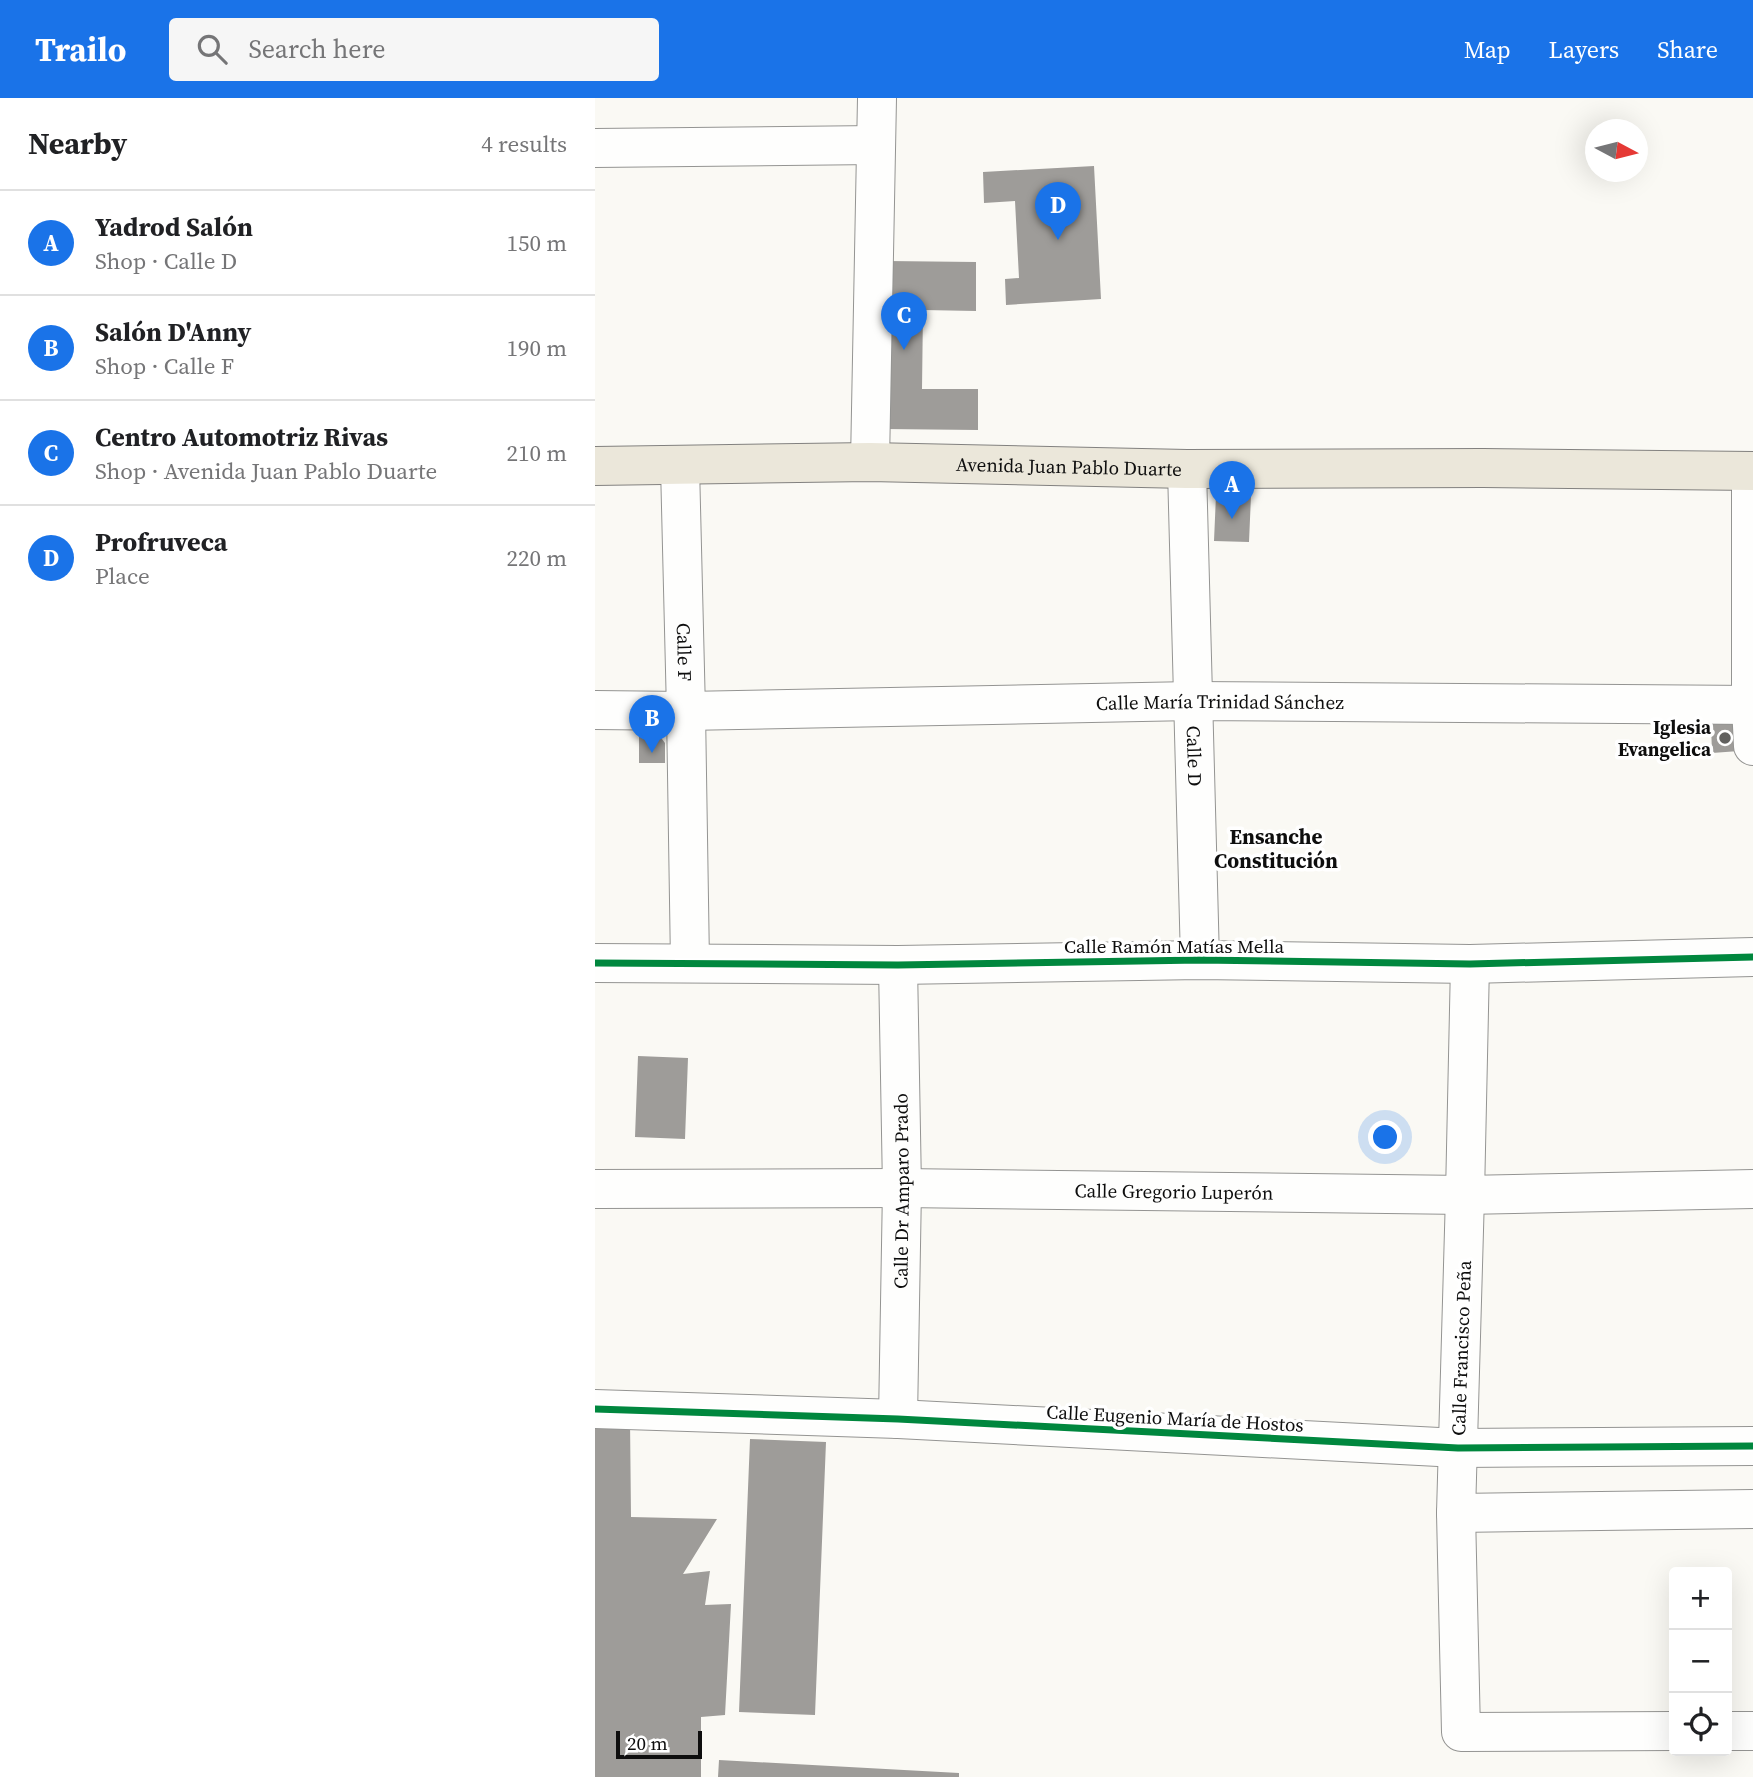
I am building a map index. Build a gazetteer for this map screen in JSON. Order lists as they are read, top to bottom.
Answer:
{
  "streets": {
    "main road": ["Avenida Juan Pablo Duarte"],
    "street": [
      "Calle F",
      "Calle María Trinidad Sánchez",
      "Calle D",
      "Calle Ramón Matías Mella",
      "Calle Dr Amparo Prado",
      "Calle Gregorio Luperón",
      "Calle Francisco Peña",
      "Calle Eugenio María de Hostos"
    ]
  },
  "crossings": [
    ["Avenida Juan Pablo Duarte", "Calle F"],
    ["Avenida Juan Pablo Duarte", "Calle D"],
    ["Calle F", "Calle María Trinidad Sánchez"],
    ["Calle F", "Calle Ramón Matías Mella"],
    ["Calle María Trinidad Sánchez", "Calle D"],
    ["Calle D", "Calle Ramón Matías Mella"],
    ["Calle Ramón Matías Mella", "Calle Dr Amparo Prado"],
    ["Calle Ramón Matías Mella", "Calle Francisco Peña"],
    ["Calle Dr Amparo Prado", "Calle Gregorio Luperón"],
    ["Calle Dr Amparo Prado", "Calle Eugenio María de Hostos"],
    ["Calle Gregorio Luperón", "Calle Francisco Peña"],
    ["Calle Francisco Peña", "Calle Eugenio María de Hostos"]
  ],
  "districts": ["Ensanche Constitución"],
  "places": ["Iglesia Evangelica"],
  "scale_bar": "20 m",
  "north": "right",
  "page": {
    "header": "Trailo",
    "search": "Search here",
    "nav": ["Map", "Layers", "Share"],
    "heading": ["Nearby", "4 results"],
    "pins": [
      "D",
      "C",
      "A",
      "B"
    ],
    "list": [
      {
        "mark": "A",
        "name": "Yadrod Salón",
        "note": "Shop · Calle D",
        "value": "150 m"
      },
      {
        "mark": "B",
        "name": "Salón D'Anny",
        "note": "Shop · Calle F",
        "value": "190 m"
      },
      {
        "mark": "C",
        "name": "Centro Automotriz Rivas",
        "note": "Shop · Avenida Juan Pablo Duarte",
        "value": "210 m"
      },
      {
        "mark": "D",
        "name": "Profruveca",
        "note": "Place",
        "value": "220 m"
      }
    ],
    "map_buttons": ["+", "−"],
    "scale": "20 m"
  }
}
